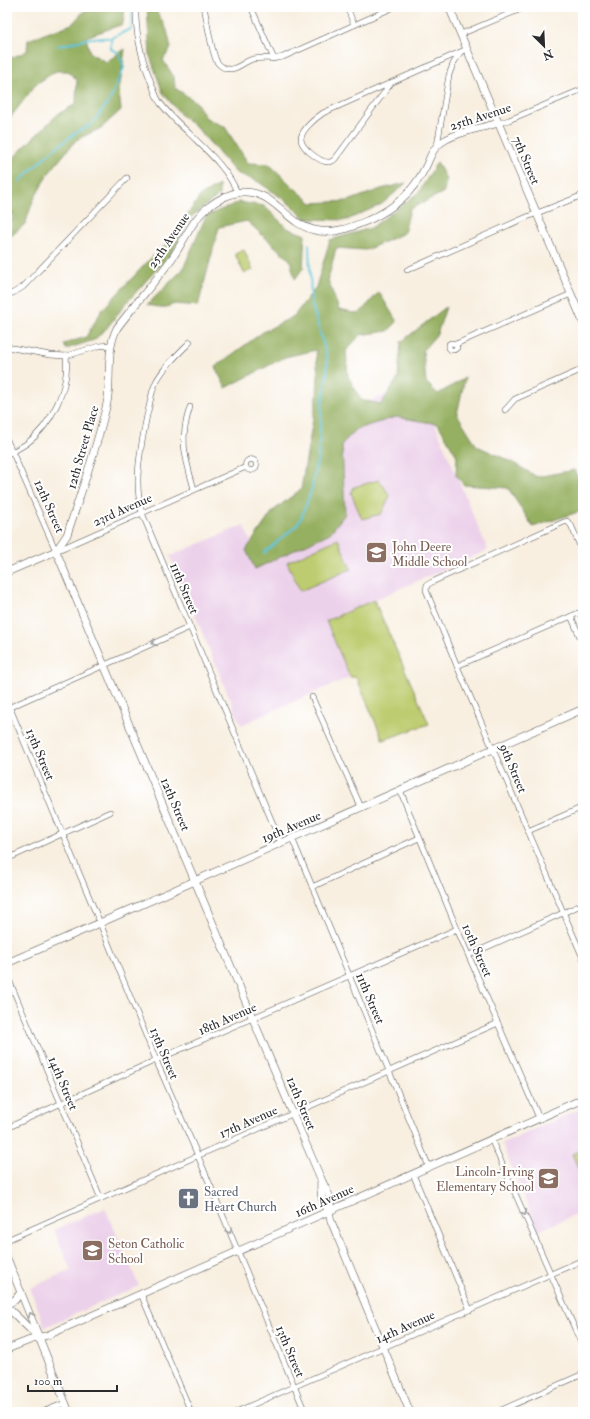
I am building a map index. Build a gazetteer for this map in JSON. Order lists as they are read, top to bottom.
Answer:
{
  "streets": {
    "street": [
      "25th Avenue",
      "7th Street",
      "12th Street Place",
      "12th Street",
      "23rd Avenue",
      "11th Street",
      "13th Street",
      "9th Street",
      "19th Avenue",
      "10th Street",
      "18th Avenue",
      "14th Street",
      "17th Avenue",
      "16th Avenue",
      "14th Avenue"
    ]
  },
  "crossings": [
    ["25th Avenue", "7th Street"],
    ["25th Avenue", "12th Street Place"],
    ["12th Street Place", "12th Street"],
    ["12th Street Place", "23rd Avenue"],
    ["12th Street", "23rd Avenue"],
    ["12th Street", "19th Avenue"],
    ["12th Street", "18th Avenue"],
    ["12th Street", "17th Avenue"],
    ["12th Street", "16th Avenue"],
    ["12th Street", "14th Avenue"],
    ["23rd Avenue", "11th Street"],
    ["11th Street", "19th Avenue"],
    ["11th Street", "18th Avenue"],
    ["11th Street", "17th Avenue"],
    ["11th Street", "16th Avenue"],
    ["13th Street", "19th Avenue"],
    ["13th Street", "18th Avenue"],
    ["13th Street", "17th Avenue"],
    ["13th Street", "16th Avenue"],
    ["13th Street", "14th Avenue"],
    ["9th Street", "19th Avenue"],
    ["19th Avenue", "10th Street"],
    ["10th Street", "18th Avenue"],
    ["10th Street", "17th Avenue"],
    ["10th Street", "16th Avenue"],
    ["18th Avenue", "14th Street"],
    ["14th Street", "17th Avenue"]
  ],
  "places": {
    "school or university": ["John Deere Middle School", "Lincoln-Irving Elementary School", "Seton Catholic School"],
    "church": ["Sacred Heart Church"]
  },
  "scale_bar": "100 m",
  "north": "bottom right"
}
